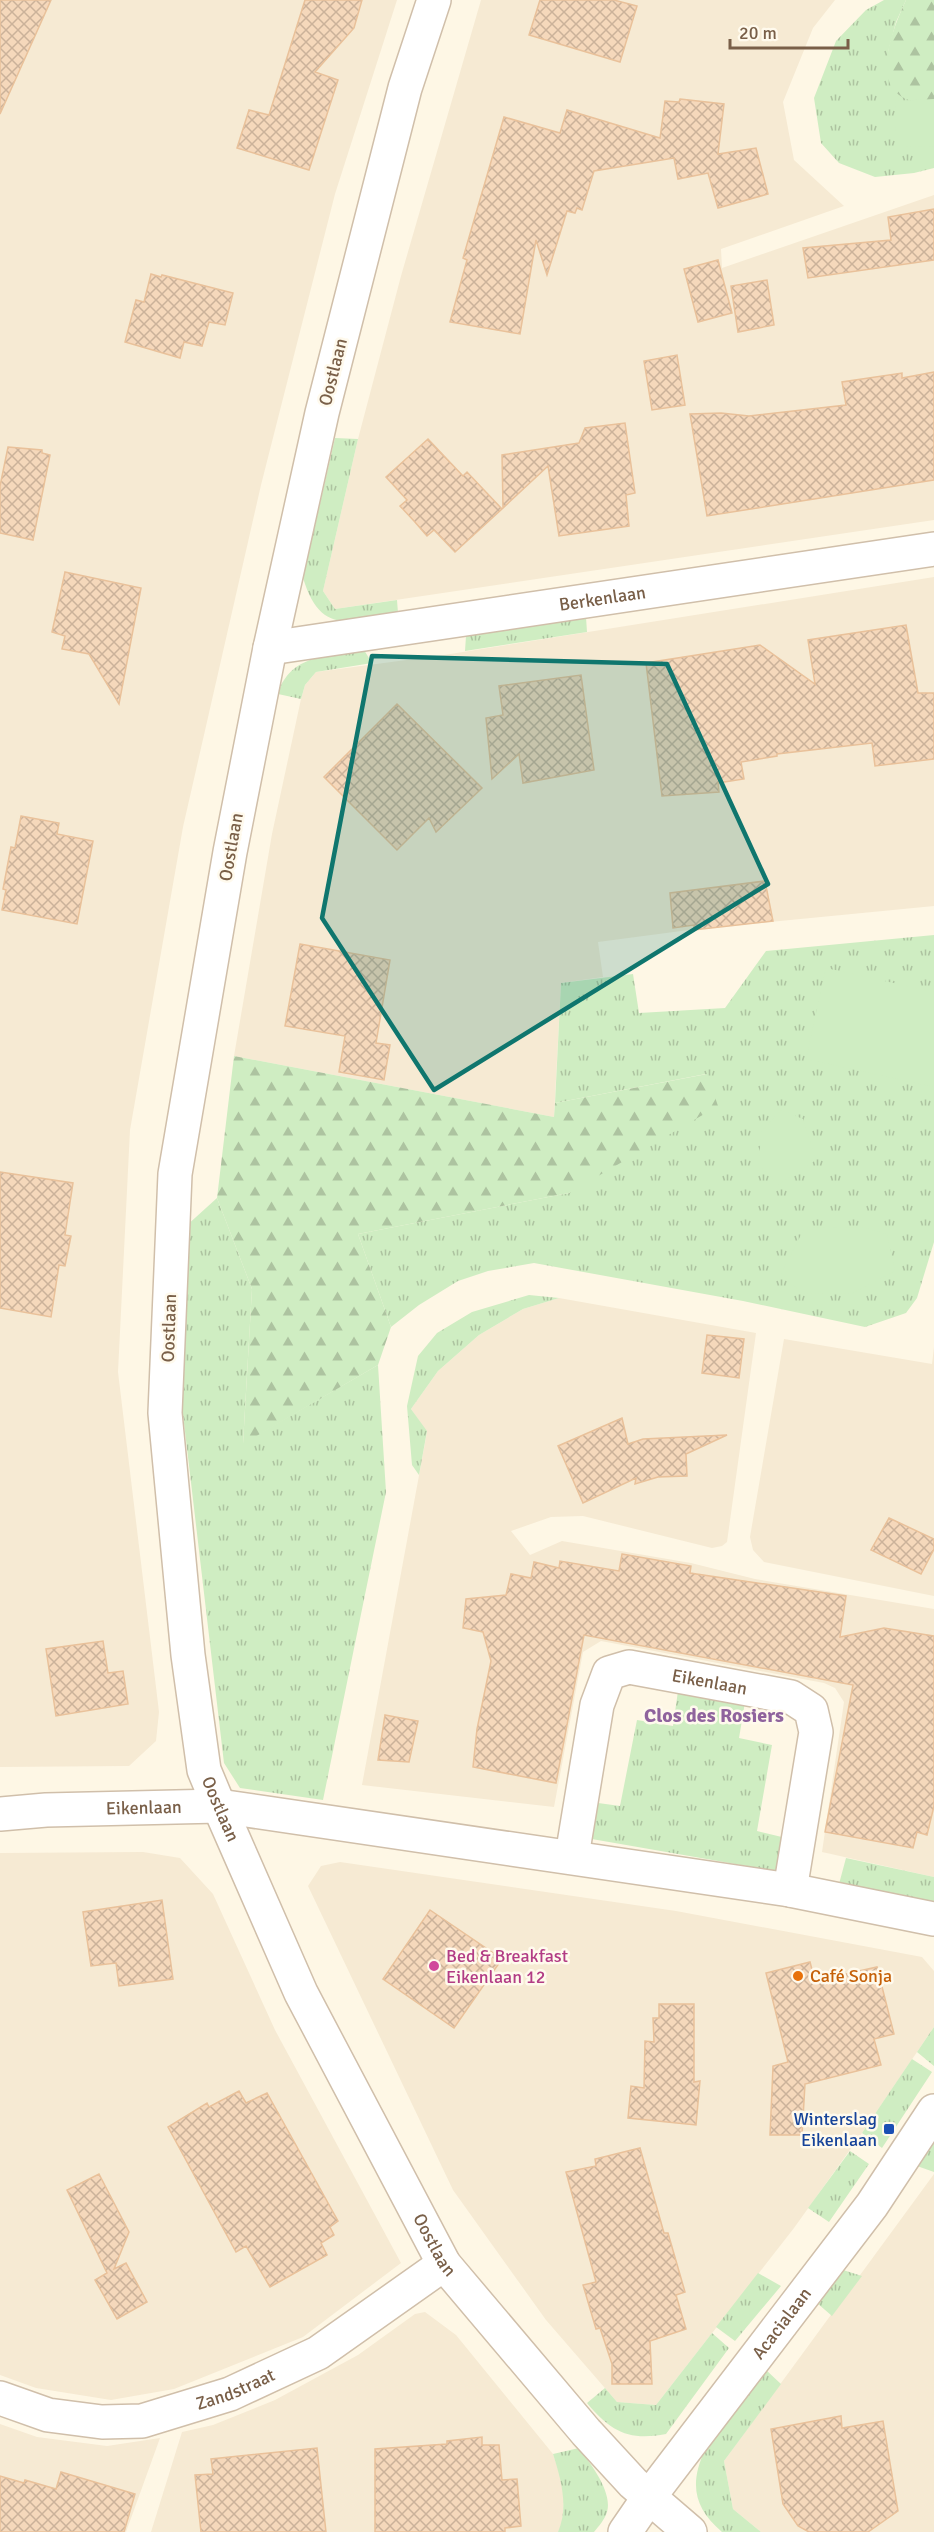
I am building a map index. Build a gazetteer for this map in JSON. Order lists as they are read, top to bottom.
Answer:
{
  "streets": {
    "street": [
      "Oostlaan",
      "Berkenlaan",
      "Eikenlaan",
      "Acacialaan",
      "Zandstraat"
    ]
  },
  "crossings": [
    ["Oostlaan", "Berkenlaan"],
    ["Oostlaan", "Eikenlaan"],
    ["Oostlaan", "Acacialaan"],
    ["Oostlaan", "Zandstraat"]
  ],
  "districts": ["Clos des Rosiers"],
  "places": {
    "other": ["Bed & Breakfast Eikenlaan 12", "Café Sonja"],
    "transit": ["Winterslag Eikenlaan"]
  },
  "scale_bar": "20 m"
}
